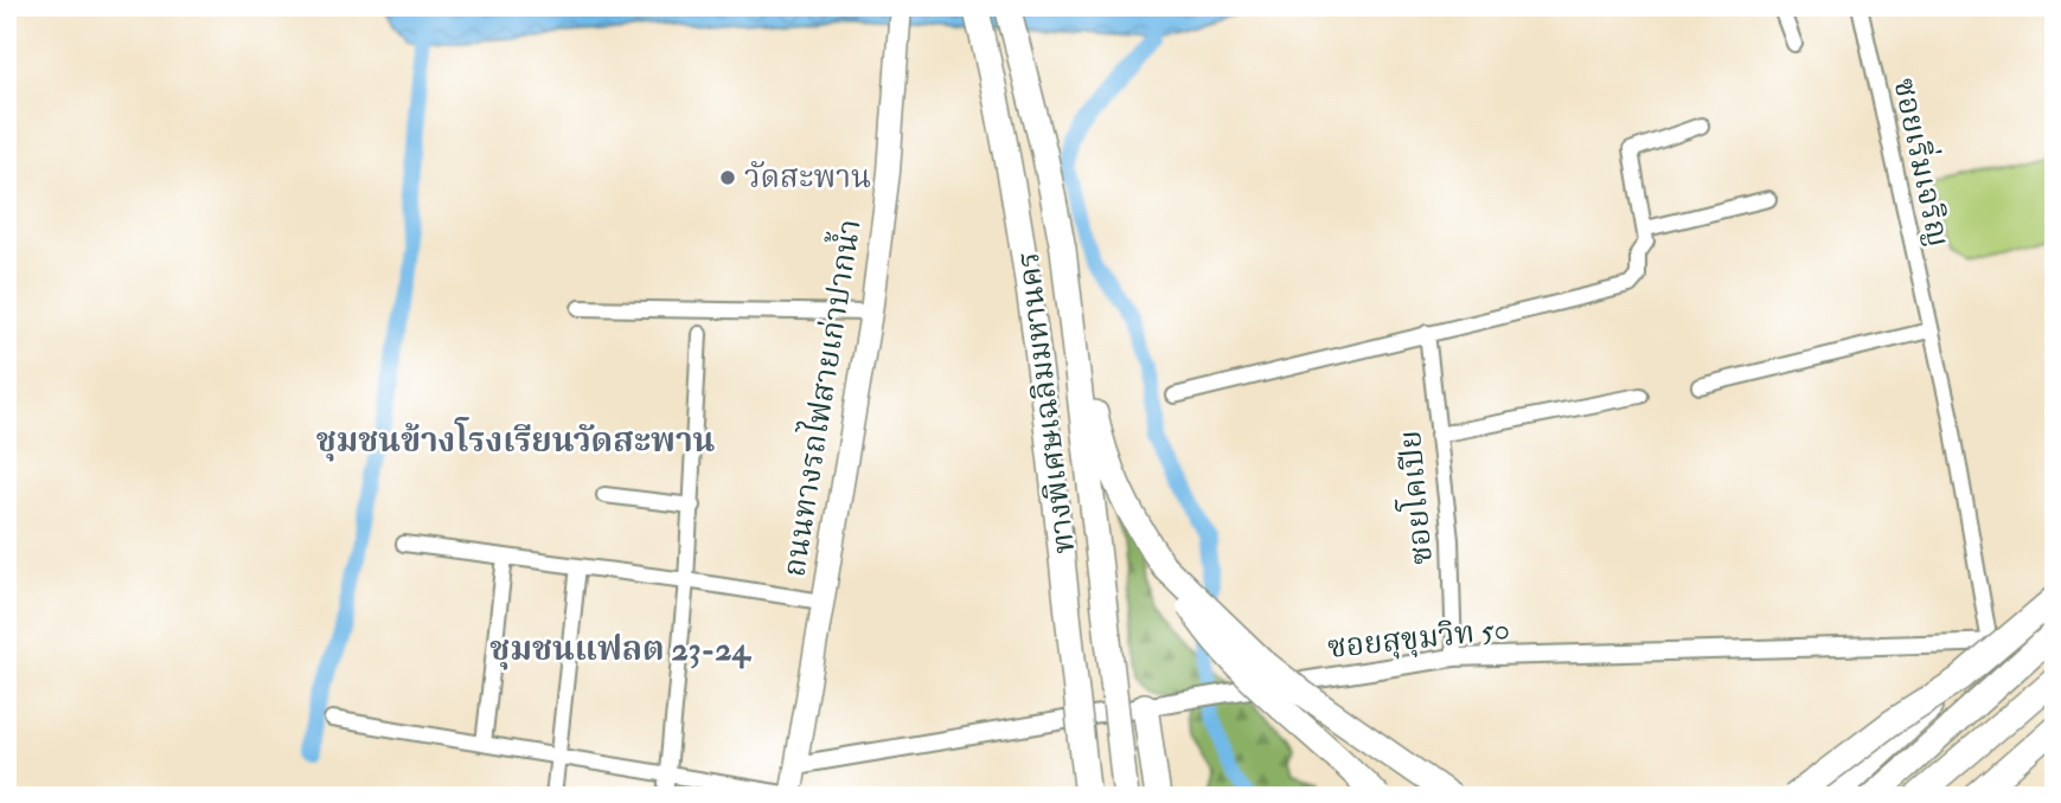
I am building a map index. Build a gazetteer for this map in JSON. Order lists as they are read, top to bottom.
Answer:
{
  "streets": {
    "highway": ["ทางพิเศษเฉลิมมหานคร"],
    "main road": ["ถนนทางรถไฟสายเก่าปากน้ำ"],
    "street": ["ซอยเริ่มเจริญ", "ซอยโคเปีย", "ซอยสุขุมวิท 50"]
  },
  "crossings": [
    ["ซอยเริ่มเจริญ", "ซอยสุขุมวิท 50"],
    ["ถนนทางรถไฟสายเก่าปากน้ำ", "ซอยสุขุมวิท 50"],
    ["ซอยโคเปีย", "ซอยสุขุมวิท 50"]
  ],
  "districts": ["ชุมชนข้างโรงเรียนวัดสะพาน", "ชุมชนแฟลต 23-24"],
  "places": ["วัดสะพาน"]
}
